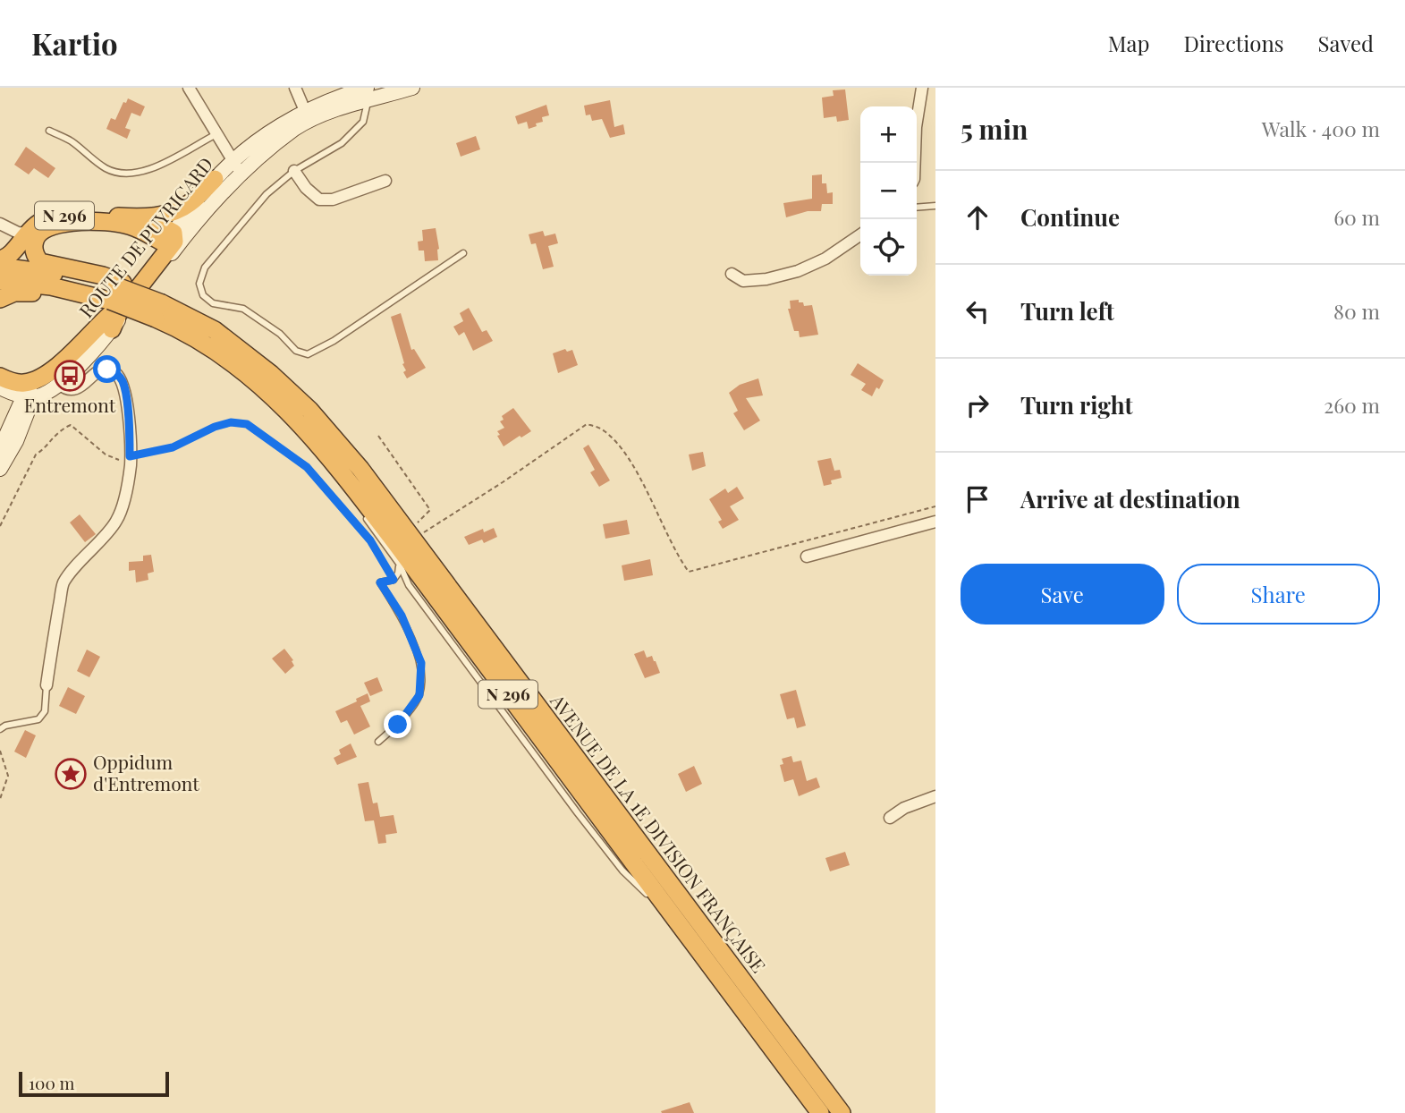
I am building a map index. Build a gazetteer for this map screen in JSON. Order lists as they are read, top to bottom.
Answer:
{
  "streets": {
    "highway": ["N 296", "AVENUE DE LA 1E DIVISION FRANÇAISE"],
    "main road": ["ROUTE DE PUYRICARD"]
  },
  "crossings": [
    ["N 296", "ROUTE DE PUYRICARD"],
    ["N 296", "AVENUE DE LA 1E DIVISION FRANÇAISE"]
  ],
  "places": {
    "bus stop": ["Entremont"],
    "place": ["Oppidum d'Entremont"]
  },
  "scale_bar": "100 m",
  "page": {
    "header": "Kartio",
    "nav": ["Map", "Directions", "Saved"],
    "heading": ["5 min", "Walk · 400 m"],
    "map_buttons": ["+", "−"],
    "list": [
      ["Continue", "60 m"],
      ["Turn left", "80 m"],
      ["Turn right", "260 m"],
      "Arrive at destination"
    ],
    "buttons": ["Save", "Share"],
    "scale": "100 m"
  }
}
